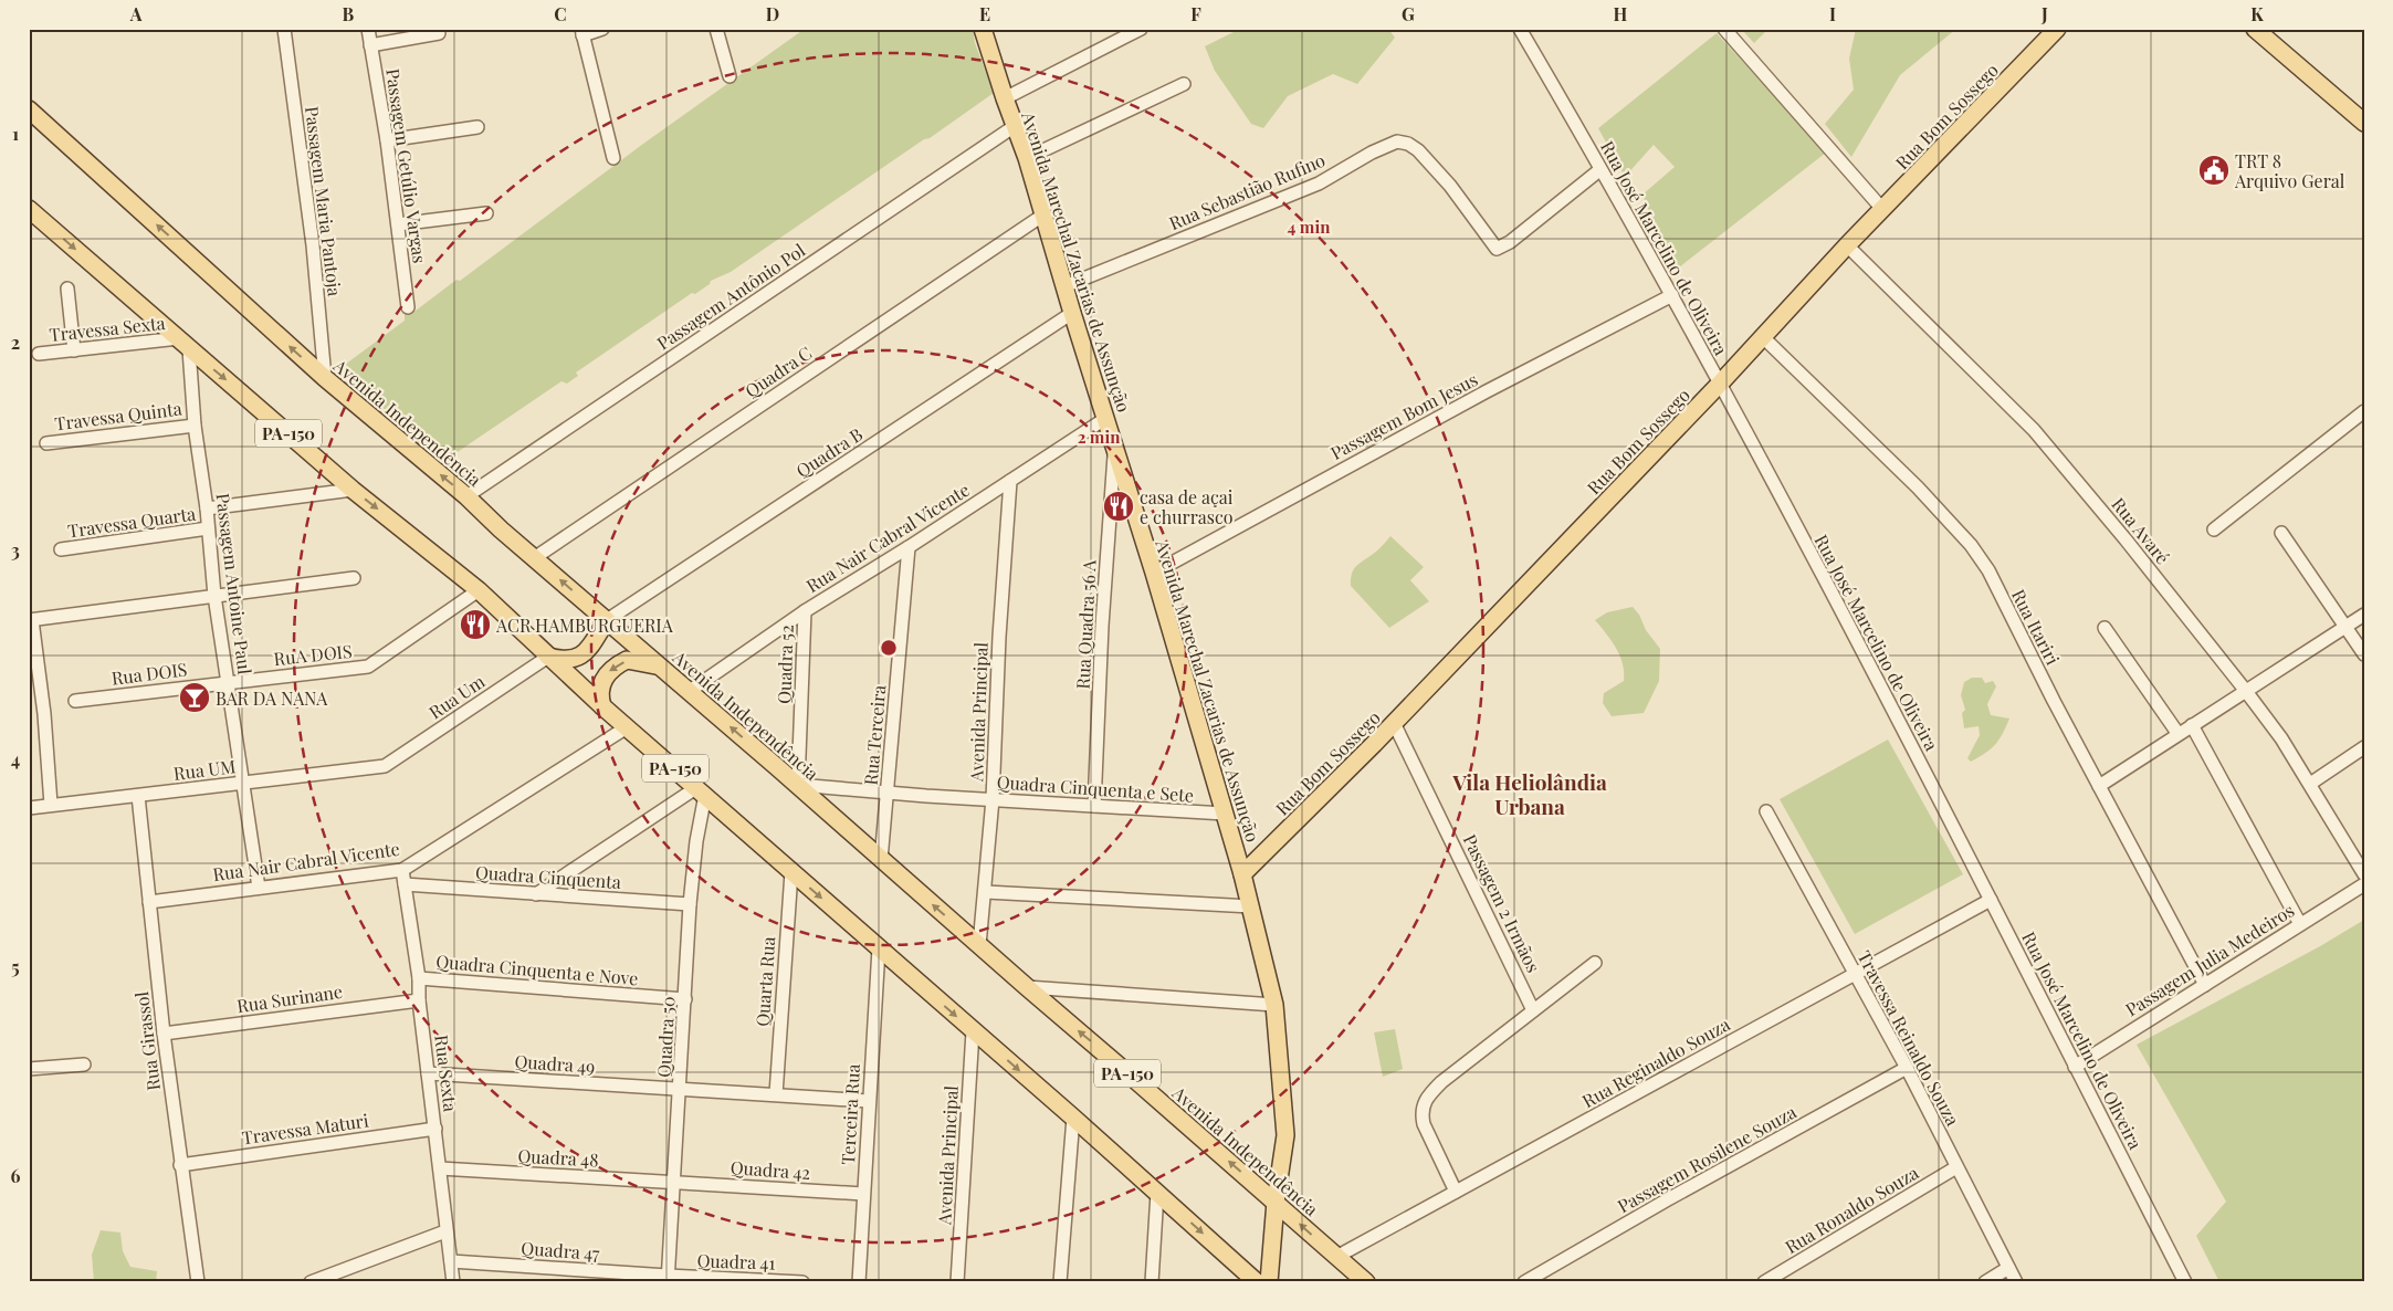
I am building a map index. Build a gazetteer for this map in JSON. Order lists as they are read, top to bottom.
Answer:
{
  "streets": {
    "main road": [
      "Rua Bom Sossego",
      "Avenida Marechal Zacarias de Assunção",
      "Avenida Independência",
      "PA-150"
    ],
    "street": [
      "Passagem Getúlio Vargas",
      "Rua Sebastião Rufino",
      "Passagem Maria Pantoja",
      "Rua José Marcelino de Oliveira",
      "Passagem Antônio Pol",
      "Travessa Sexta",
      "Quadra C",
      "Travessa Quinta",
      "Passagem Bom Jesus",
      "Quadra B",
      "Travessa Quarta",
      "Rua Avaré",
      "Rua Nair Cabral Vicente",
      "Passagem Antoine Paul",
      "Rua Quadra 56 A",
      "Rua Itariri",
      "RuA DOIS",
      "Quadra 52",
      "Rua DOIS",
      "Rua Um",
      "Avenida Principal",
      "Rua Terceira",
      "Rua UM",
      "Quadra Cinquenta e Sete",
      "Quadra Cinquenta",
      "Passagem 2 Irmãos",
      "Passagem Julia Medeiros",
      "Quadra Cinquenta e Nove",
      "Quarta Rua",
      "Rua Surinane",
      "Quadra 50",
      "Travessa Reinaldo Souza",
      "Rua Girassol",
      "Rua Reginaldo Souza",
      "Quadra 49",
      "Rua Sexta",
      "Terceira Rua",
      "Travessa Maturi",
      "Quadra 48",
      "Passagem Rosilene Souza",
      "Quadra 42",
      "Rua Ronaldo Souza",
      "Quadra 47",
      "Quadra 41"
    ]
  },
  "crossings": [
    ["Rua Bom Sossego", "Rua José Marcelino de Oliveira"],
    ["Rua Bom Sossego", "Avenida Marechal Zacarias de Assunção"],
    ["Rua Bom Sossego", "Rua Avaré"],
    ["Rua Bom Sossego", "Rua Itariri"],
    ["Rua Bom Sossego", "Passagem 2 Irmãos"],
    ["Rua Sebastião Rufino", "Rua José Marcelino de Oliveira"],
    ["Rua Sebastião Rufino", "Avenida Marechal Zacarias de Assunção"],
    ["Passagem Maria Pantoja", "Avenida Independência"],
    ["Rua José Marcelino de Oliveira", "Passagem Bom Jesus"],
    ["Rua José Marcelino de Oliveira", "Passagem Julia Medeiros"],
    ["Rua José Marcelino de Oliveira", "Rua Reginaldo Souza"],
    ["Avenida Marechal Zacarias de Assunção", "Passagem Antônio Pol"],
    ["Avenida Marechal Zacarias de Assunção", "Quadra C"],
    ["Avenida Marechal Zacarias de Assunção", "Passagem Bom Jesus"],
    ["Avenida Marechal Zacarias de Assunção", "Avenida Independência"],
    ["Avenida Marechal Zacarias de Assunção", "Quadra B"],
    ["Avenida Marechal Zacarias de Assunção", "Rua Nair Cabral Vicente"],
    ["Avenida Marechal Zacarias de Assunção", "Rua Quadra 56 A"],
    ["Avenida Marechal Zacarias de Assunção", "Quadra Cinquenta e Sete"],
    ["Passagem Antônio Pol", "Avenida Independência"],
    ["Travessa Sexta", "PA-150"],
    ["Travessa Sexta", "Passagem Antoine Paul"],
    ["Quadra C", "Avenida Independência"],
    ["Travessa Quinta", "Passagem Antoine Paul"],
    ["Avenida Independência", "Quadra B"],
    ["Avenida Independência", "Rua Nair Cabral Vicente"],
    ["Avenida Independência", "Quadra 52"],
    ["Avenida Independência", "Avenida Principal"],
    ["Avenida Independência", "Rua Terceira"],
    ["Avenida Independência", "Quadra Cinquenta e Sete"],
    ["Avenida Independência", "Rua Reginaldo Souza"],
    ["PA-150", "Rua Nair Cabral Vicente"],
    ["PA-150", "Passagem Antoine Paul"],
    ["PA-150", "RuA DOIS"],
    ["PA-150", "Rua Um"],
    ["PA-150", "Avenida Principal"],
    ["PA-150", "Quarta Rua"],
    ["PA-150", "Quadra 50"],
    ["PA-150", "Terceira Rua"],
    ["Travessa Quarta", "Passagem Antoine Paul"],
    ["Rua Nair Cabral Vicente", "Passagem Antoine Paul"],
    ["Rua Nair Cabral Vicente", "Quadra 52"],
    ["Rua Nair Cabral Vicente", "Avenida Principal"],
    ["Rua Nair Cabral Vicente", "Rua Terceira"],
    ["Rua Nair Cabral Vicente", "Rua Girassol"],
    ["Rua Nair Cabral Vicente", "Rua Sexta"],
    ["Passagem Antoine Paul", "RuA DOIS"],
    ["Passagem Antoine Paul", "Rua DOIS"],
    ["Passagem Antoine Paul", "Rua UM"],
    ["Rua Quadra 56 A", "Quadra Cinquenta e Sete"],
    ["Rua Itariri", "Passagem Julia Medeiros"],
    ["RuA DOIS", "Rua DOIS"],
    ["Quadra 52", "Quadra Cinquenta e Sete"],
    ["Rua Um", "Rua UM"],
    ["Avenida Principal", "Quadra Cinquenta e Sete"],
    ["Rua Terceira", "Quadra Cinquenta e Sete"],
    ["Rua UM", "Rua Girassol"],
    ["Quadra Cinquenta", "Quadra 50"],
    ["Quadra Cinquenta", "Rua Sexta"],
    ["Quadra Cinquenta e Nove", "Quadra 50"],
    ["Quadra Cinquenta e Nove", "Rua Sexta"],
    ["Quarta Rua", "Quadra 49"],
    ["Rua Surinane", "Rua Girassol"],
    ["Rua Surinane", "Rua Sexta"],
    ["Quadra 50", "Quadra 49"],
    ["Quadra 50", "Quadra 48"],
    ["Quadra 50", "Quadra 42"],
    ["Quadra 50", "Quadra 47"],
    ["Quadra 50", "Quadra 41"],
    ["Travessa Reinaldo Souza", "Rua Reginaldo Souza"],
    ["Travessa Reinaldo Souza", "Passagem Rosilene Souza"],
    ["Travessa Reinaldo Souza", "Rua Ronaldo Souza"],
    ["Rua Girassol", "Travessa Maturi"],
    ["Quadra 49", "Rua Sexta"],
    ["Quadra 49", "Terceira Rua"],
    ["Rua Sexta", "Travessa Maturi"],
    ["Rua Sexta", "Quadra 48"],
    ["Rua Sexta", "Quadra 47"],
    ["Terceira Rua", "Quadra 42"],
    ["Quadra 48", "Quadra 42"],
    ["Quadra 47", "Quadra 41"]
  ],
  "districts": ["Vila Heliolândia Urbana"],
  "places": {
    "public building": ["TRT 8 Arquivo Geral"],
    "restaurant": ["casa de açai e churrasco", "ACR HAMBURGUERIA"],
    "bar": ["BAR DA NANA"]
  },
  "grid": {
    "columns": [
      "A",
      "B",
      "C",
      "D",
      "E",
      "F",
      "G",
      "H",
      "I",
      "J",
      "K"
    ],
    "rows": [
      "1",
      "2",
      "3",
      "4",
      "5",
      "6"
    ]
  },
  "rings": ["4 min", "2 min"]
}
